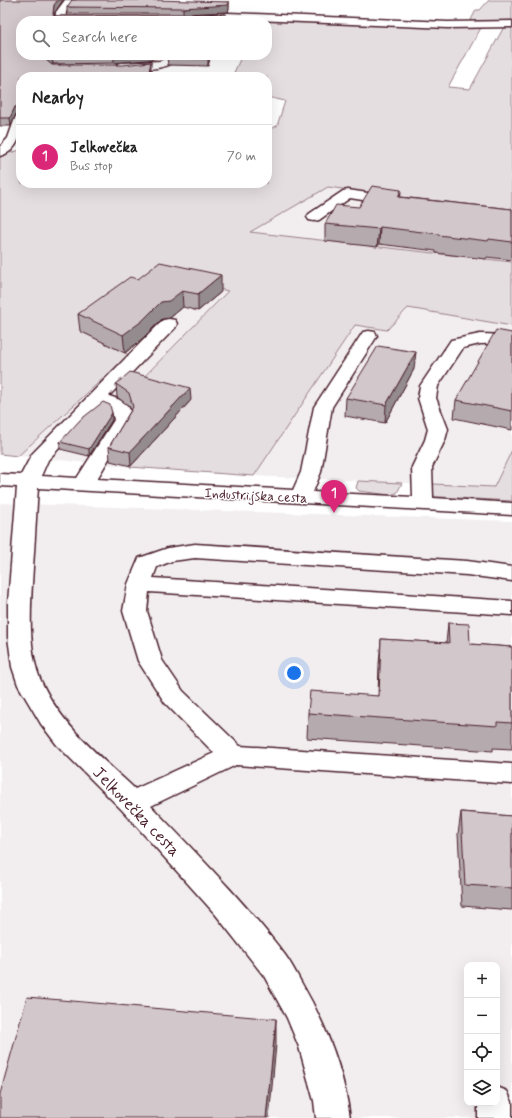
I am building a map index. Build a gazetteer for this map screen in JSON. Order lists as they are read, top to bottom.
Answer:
{
  "streets": {
    "street": ["Industrijska cesta", "Jelkovečka cesta"]
  },
  "crossings": [
    ["Industrijska cesta", "Jelkovečka cesta"]
  ],
  "page": {
    "search": "Search here",
    "heading": "Nearby",
    "list": [
      {
        "mark": "1",
        "name": "Jelkovečka",
        "note": "Bus stop",
        "value": "70 m"
      }
    ],
    "pins": "1",
    "map_buttons": ["+", "−"]
  }
}
